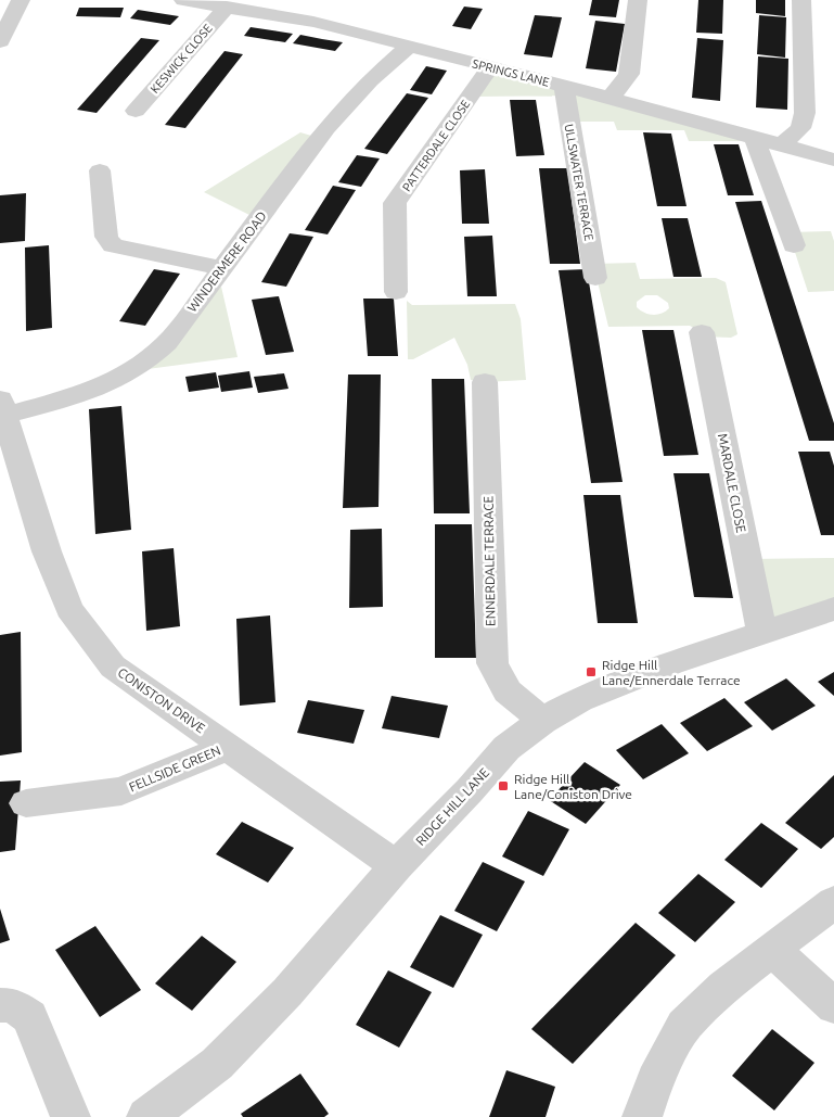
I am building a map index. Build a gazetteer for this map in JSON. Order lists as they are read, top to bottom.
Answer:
{
  "streets": {
    "street": [
      "KESWICK CLOSE",
      "SPRINGS LANE",
      "PATTERDALE CLOSE",
      "ULLSWATER TERRACE",
      "WINDERMERE ROAD",
      "MARDALE CLOSE",
      "ENNERDALE TERRACE",
      "CONISTON DRIVE",
      "FELLSIDE GREEN",
      "RIDGE HILL LANE"
    ]
  },
  "crossings": [
    ["KESWICK CLOSE", "SPRINGS LANE"],
    ["SPRINGS LANE", "PATTERDALE CLOSE"],
    ["SPRINGS LANE", "ULLSWATER TERRACE"],
    ["SPRINGS LANE", "WINDERMERE ROAD"],
    ["WINDERMERE ROAD", "CONISTON DRIVE"],
    ["MARDALE CLOSE", "RIDGE HILL LANE"],
    ["ENNERDALE TERRACE", "RIDGE HILL LANE"],
    ["CONISTON DRIVE", "FELLSIDE GREEN"],
    ["CONISTON DRIVE", "RIDGE HILL LANE"]
  ],
  "places": {
    "transit": ["Ridge Hill Lane/Ennerdale Terrace", "Ridge Hill Lane/Coniston Drive"]
  }
}
